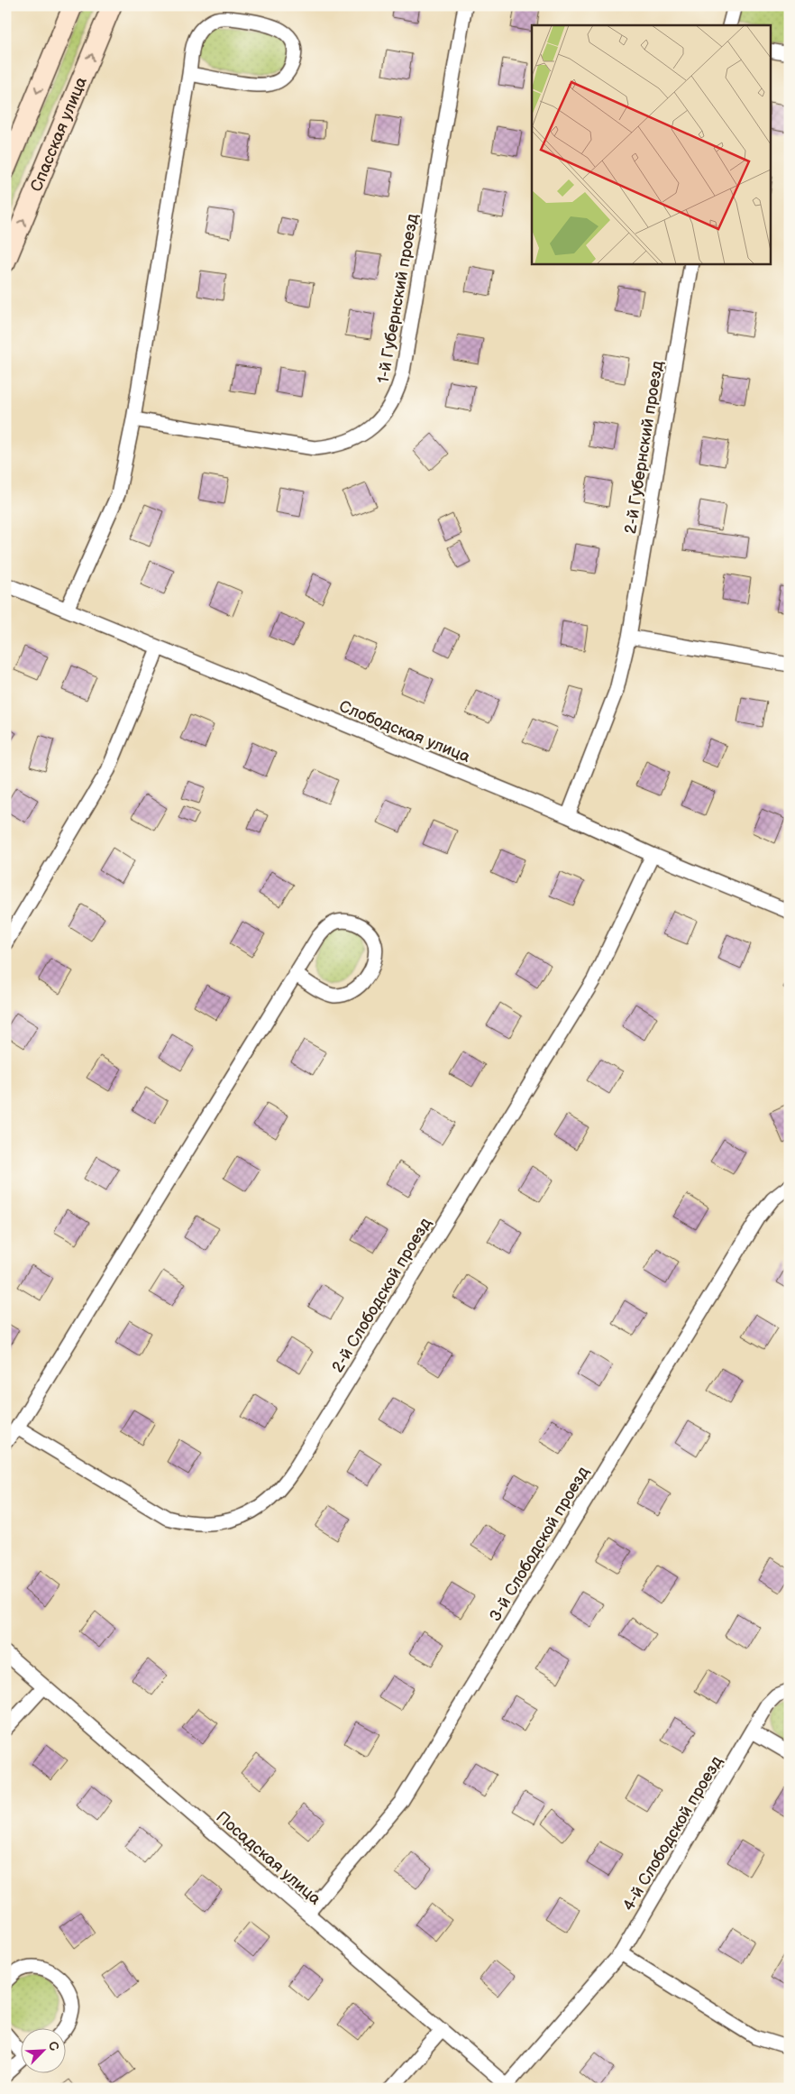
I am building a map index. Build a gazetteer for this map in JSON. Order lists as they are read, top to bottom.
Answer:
{
  "streets": {
    "street": [
      "Спасская улица",
      "1-й Губернский проезд",
      "2-й Губернский проезд",
      "Слободская улица",
      "2-й Слободской проезд",
      "3-й Слободской проезд",
      "4-й Слободской проезд",
      "Посадская улица"
    ]
  },
  "crossings": [
    ["2-й Губернский проезд", "Слободская улица"],
    ["Слободская улица", "2-й Слободской проезд"],
    ["3-й Слободской проезд", "Посадская улица"],
    ["4-й Слободской проезд", "Посадская улица"]
  ],
  "north": "top right"
}
